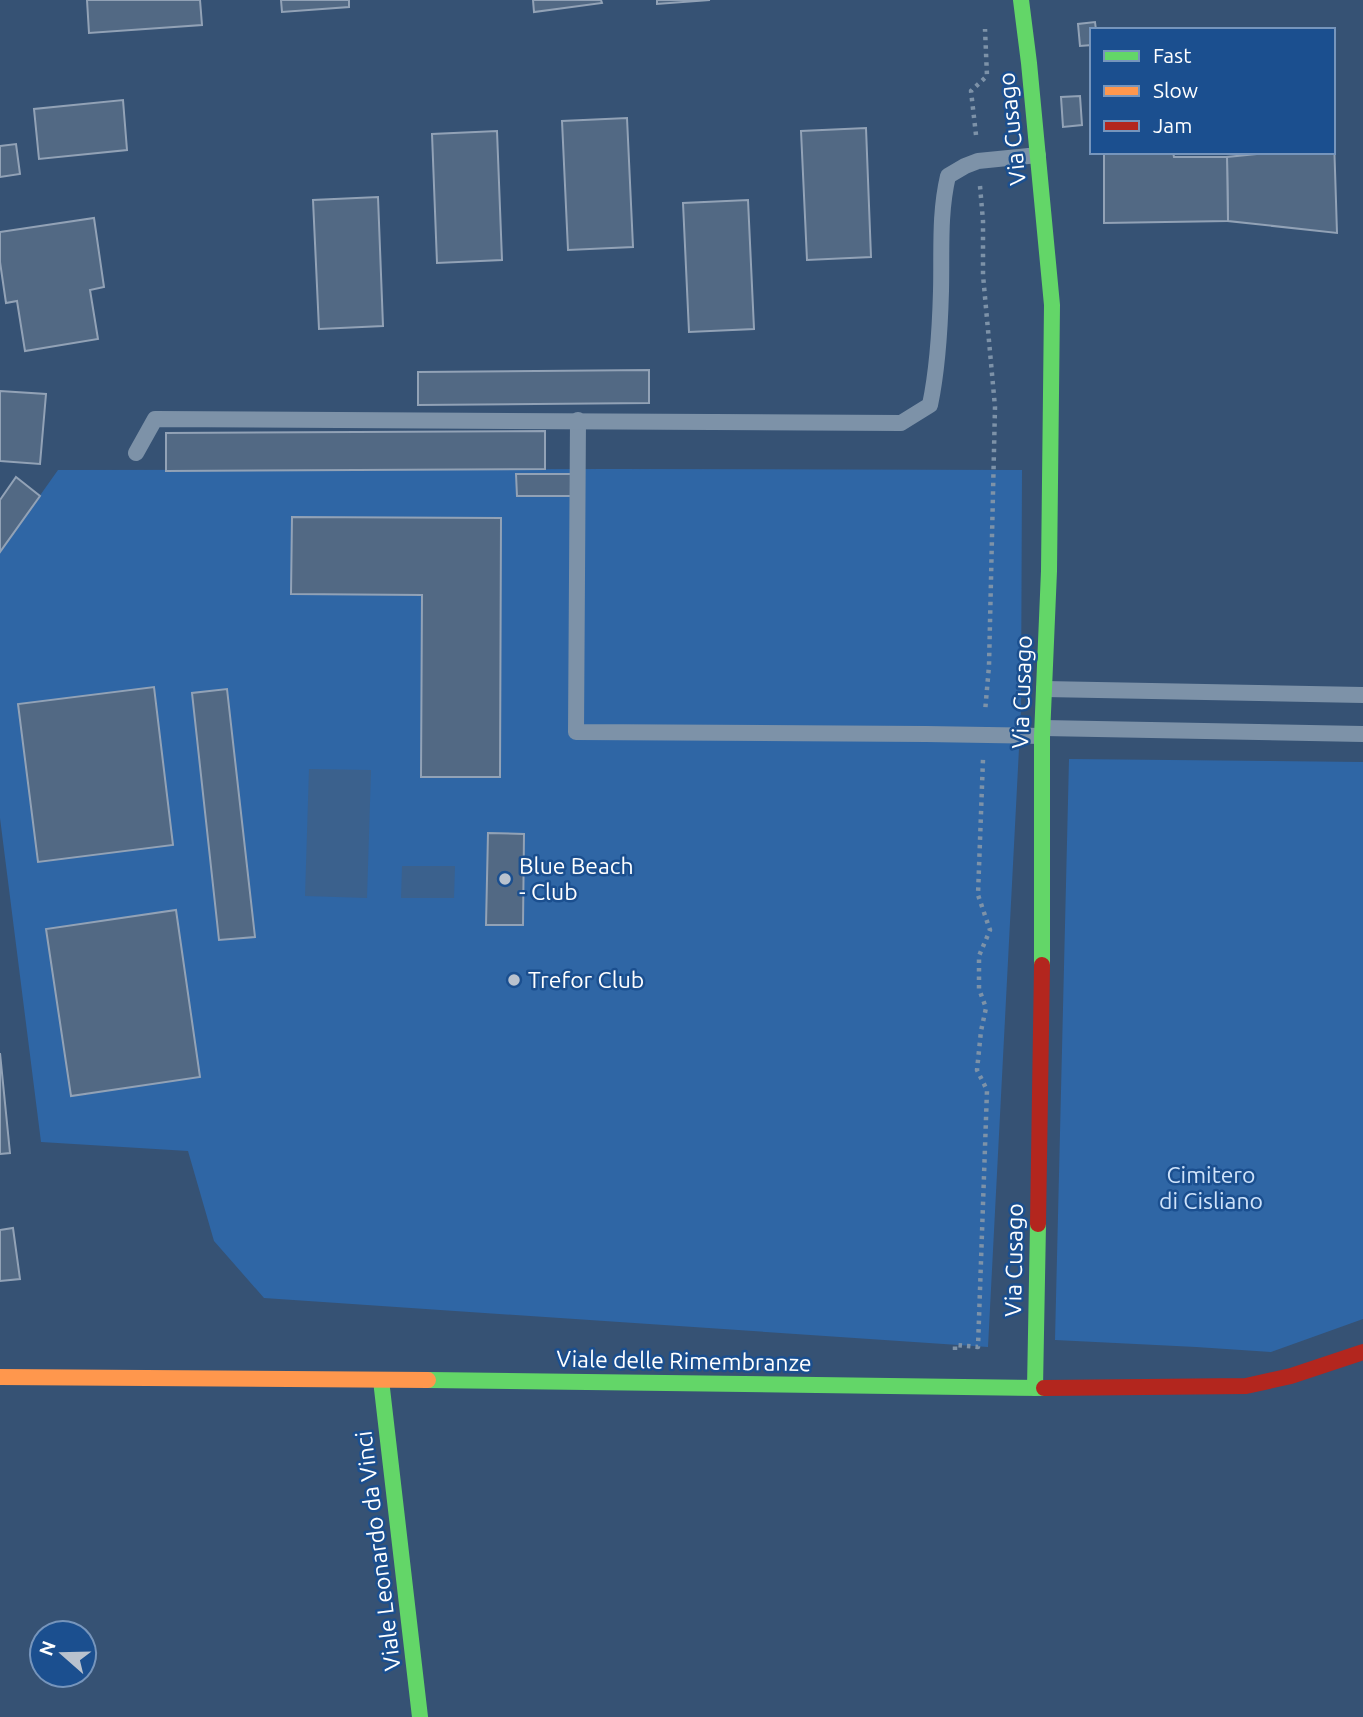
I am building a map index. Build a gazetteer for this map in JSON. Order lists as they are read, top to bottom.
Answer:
{
  "streets": {
    "street": ["Via Cusago", "Viale delle Rimembranze", "Viale Leonardo da Vinci"]
  },
  "crossings": [
    ["Via Cusago", "Viale delle Rimembranze"],
    ["Viale delle Rimembranze", "Viale Leonardo da Vinci"]
  ],
  "parks": ["Cimitero di Cisliano"],
  "places": ["Blue Beach - Club", "Trefor Club"],
  "legend": ["Fast", "Slow", "Jam"],
  "north": "left"
}
